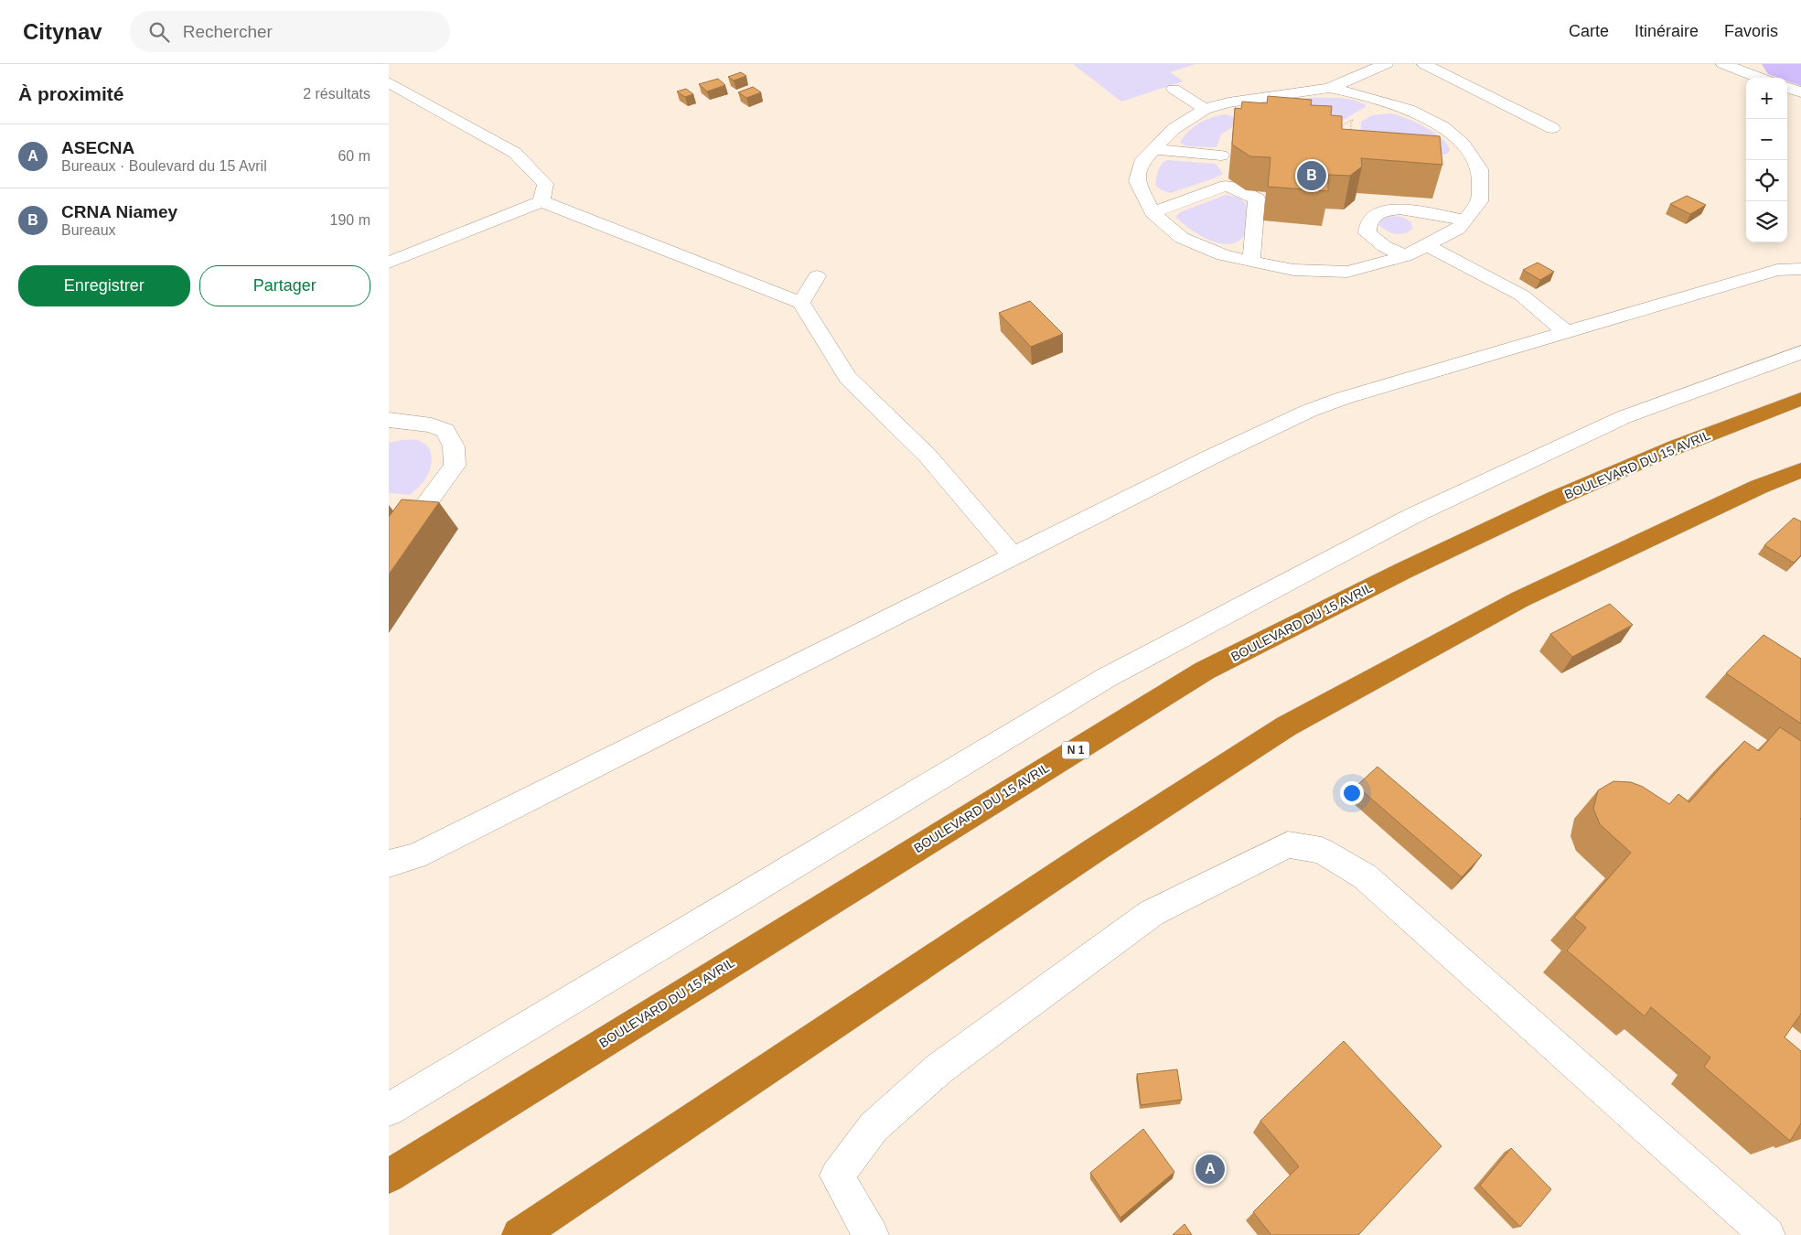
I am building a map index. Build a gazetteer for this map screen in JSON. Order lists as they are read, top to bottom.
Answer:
{
  "streets": {
    "highway": ["BOULEVARD DU 15 AVRIL", "N 1"]
  },
  "page": {
    "header": "Citynav",
    "search": "Rechercher",
    "nav": ["Carte", "Itinéraire", "Favoris"],
    "heading": ["À proximité", "2 résultats"],
    "map_buttons": ["+", "−"],
    "list": [
      {
        "mark": "A",
        "name": "ASECNA",
        "note": "Bureaux · Boulevard du 15 Avril",
        "value": "60 m"
      },
      {
        "mark": "B",
        "name": "CRNA Niamey",
        "note": "Bureaux",
        "value": "190 m"
      }
    ],
    "pins": ["B", "A"],
    "buttons": ["Enregistrer", "Partager"]
  }
}
